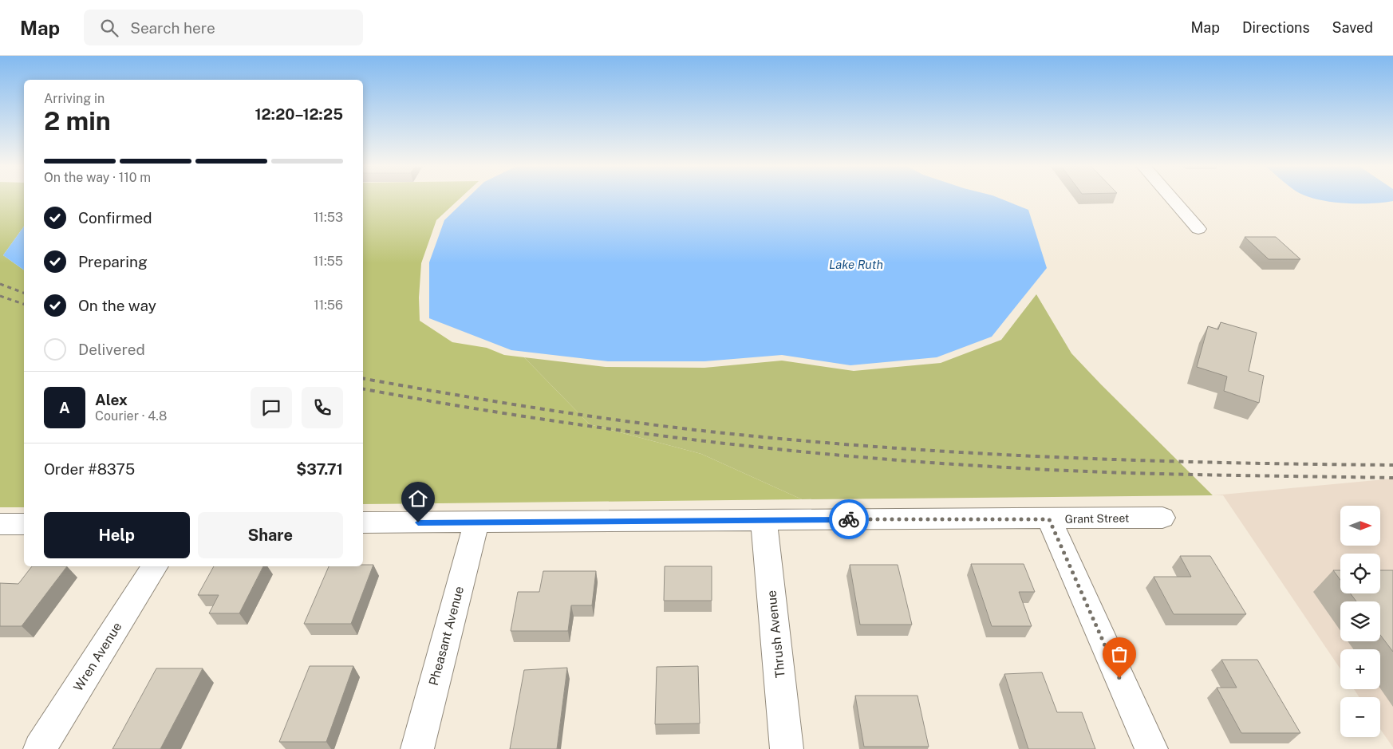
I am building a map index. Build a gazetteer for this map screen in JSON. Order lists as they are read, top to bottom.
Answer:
{
  "streets": {
    "street": [
      "Grant Street",
      "Thrush Avenue",
      "Pheasant Avenue",
      "Wren Avenue"
    ]
  },
  "crossings": [
    ["Grant Street", "Thrush Avenue"],
    ["Grant Street", "Pheasant Avenue"]
  ],
  "water": ["Lake Ruth"],
  "north": "right",
  "page": {
    "header": "Map",
    "search": "Search here",
    "nav": ["Map", "Directions", "Saved"],
    "heading": ["2 min", "Arriving in", "12:20–12:25"],
    "panel": [
      "Alex",
      "Courier · 4.8",
      "Order #8375",
      "$37.71"
    ],
    "bar": "On the way · 110 m",
    "list": [
      ["Confirmed", "11:53"],
      ["Preparing", "11:55"],
      ["On the way", "11:56"],
      "Delivered"
    ],
    "round": "A",
    "buttons": ["Help", "Share"],
    "map_buttons": ["+", "−"]
  }
}
